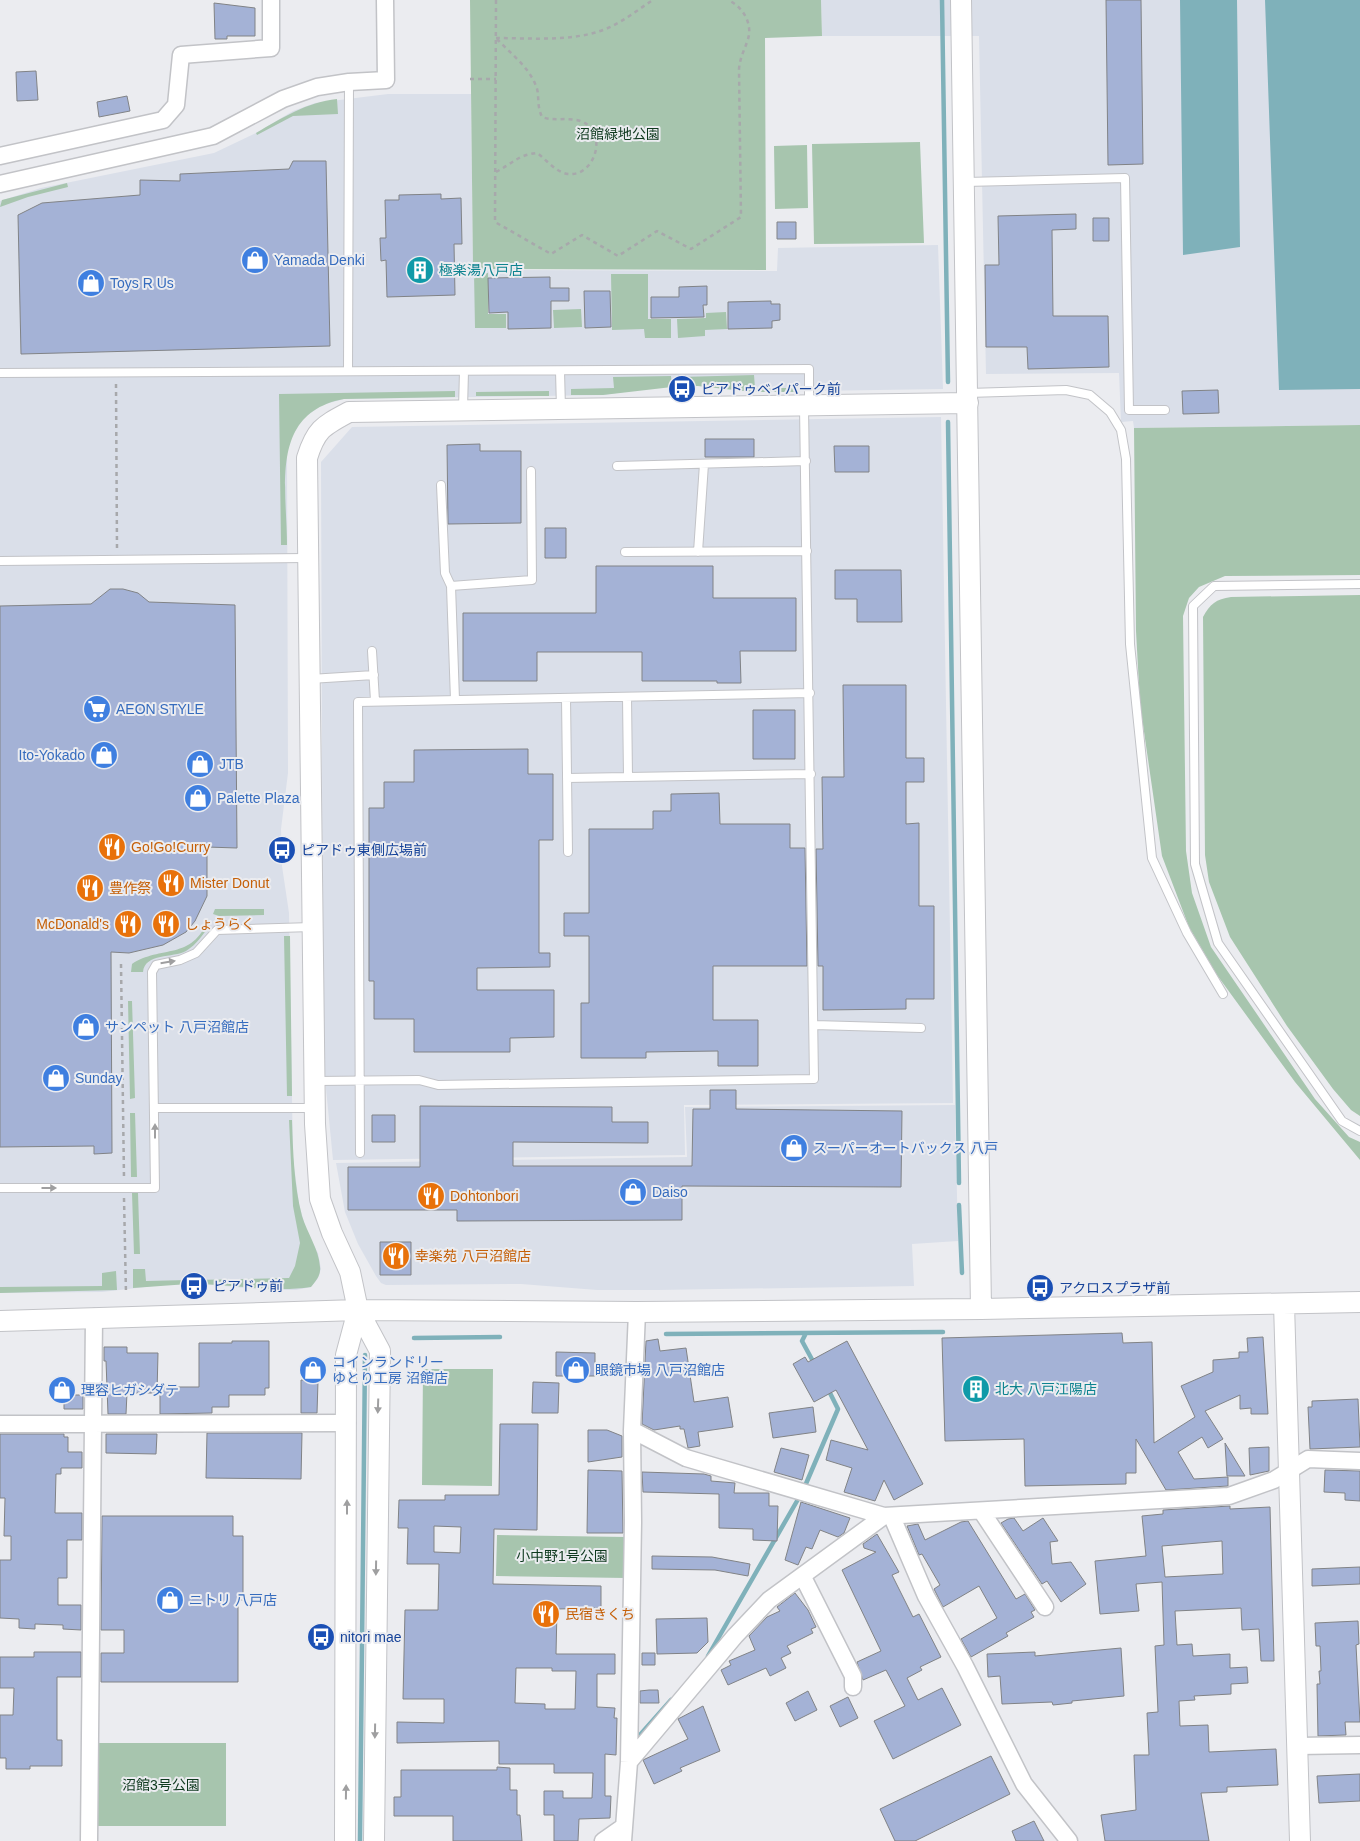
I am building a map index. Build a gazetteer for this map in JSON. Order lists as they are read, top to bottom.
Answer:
{
  "parks": ["沼館緑地公園", "小中野1号公園", "沼館3号公園"],
  "places": {
    "shop": [
      "Yamada Denki",
      "Toys R Us",
      "Ito-Yokado",
      "JTB",
      "Palette Plaza",
      "サンペット 八戸沼館店",
      "Sunday",
      "スーパーオートバックス 八戸",
      "Daiso",
      "コインランドリー ゆとり工房 沼館店",
      "眼鏡市場 八戸沼館店",
      "理容ヒガシダテ",
      "ニトリ 八戸店"
    ],
    "building": ["極楽湯八戸店", "北大 八戸江陽店"],
    "bus stop": [
      "ピアドゥベイパーク前",
      "ピアドゥ東側広場前",
      "ピアドゥ前",
      "アクロスプラザ前",
      "nitori mae"
    ],
    "supermarket": ["AEON STYLE"],
    "restaurant": [
      "Go!Go!Curry",
      "Mister Donut",
      "豊作祭",
      "McDonald's",
      "しょうらく",
      "Dohtonbori",
      "幸楽苑 八戸沼館店",
      "民宿きくち"
    ]
  }
}
